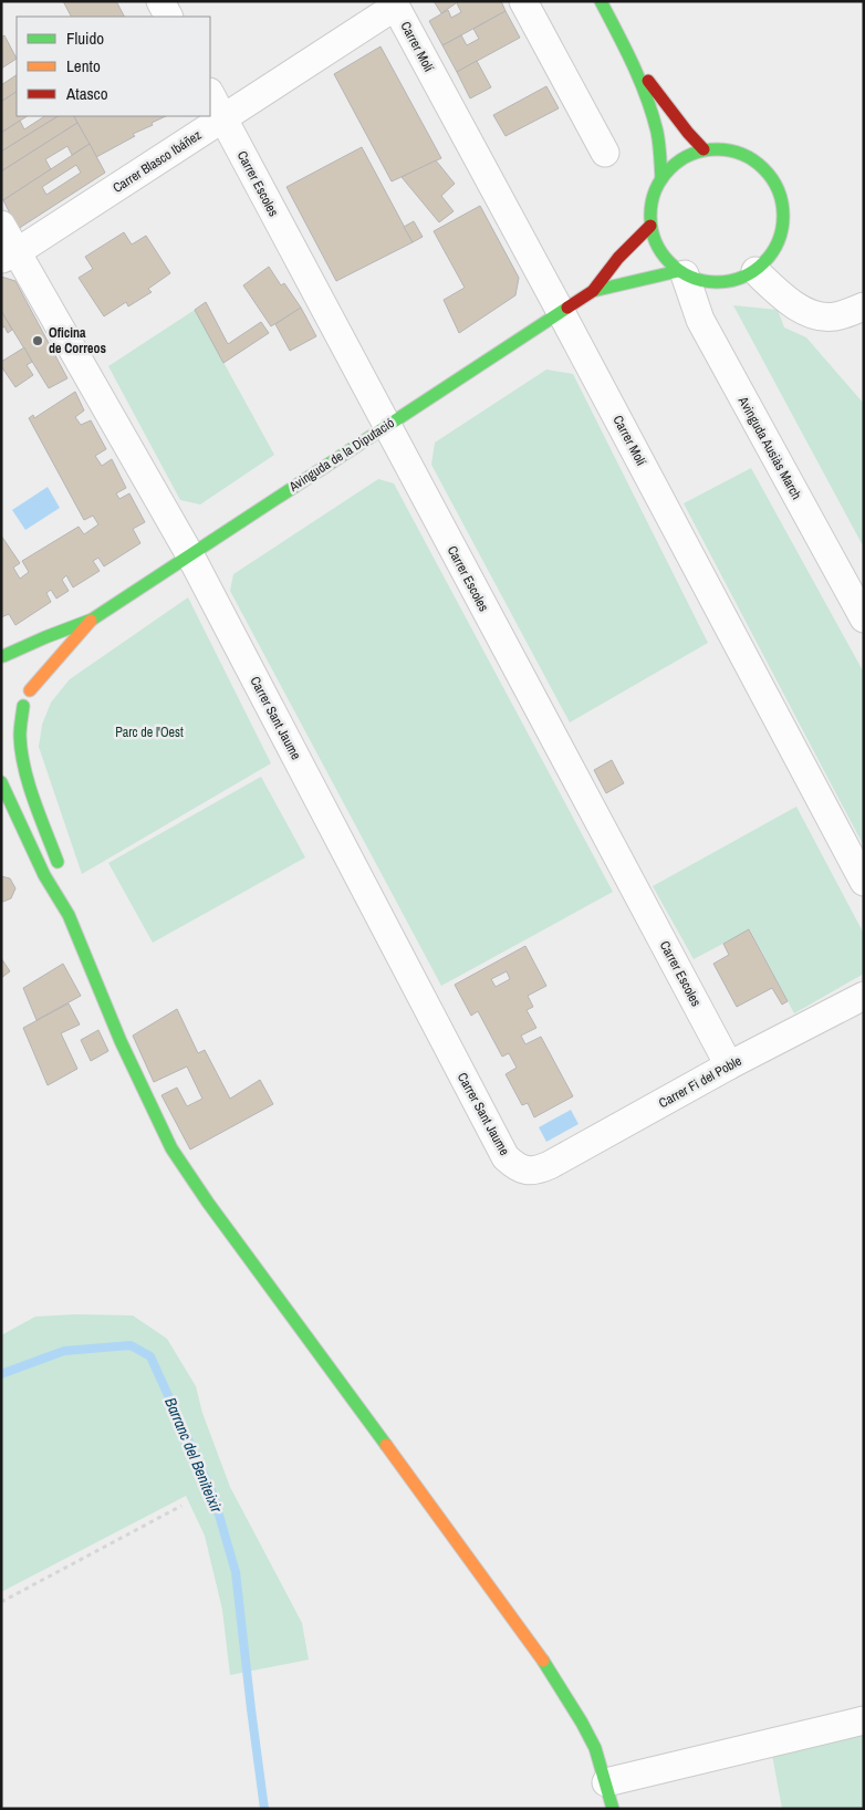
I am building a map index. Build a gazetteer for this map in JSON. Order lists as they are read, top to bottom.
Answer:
{
  "streets": {
    "street": [
      "Carrer Molí",
      "Carrer Blasco Ibáñez",
      "Carrer Escoles",
      "Avinguda Ausiàs March",
      "Avinguda de la Diputació",
      "Carrer Sant Jaume",
      "Carrer Fi del Poble"
    ]
  },
  "crossings": [
    ["Carrer Molí", "Carrer Blasco Ibáñez"],
    ["Carrer Molí", "Avinguda de la Diputació"],
    ["Carrer Blasco Ibáñez", "Carrer Escoles"],
    ["Carrer Blasco Ibáñez", "Carrer Sant Jaume"],
    ["Carrer Escoles", "Avinguda de la Diputació"],
    ["Carrer Escoles", "Carrer Fi del Poble"],
    ["Avinguda de la Diputació", "Carrer Sant Jaume"],
    ["Carrer Sant Jaume", "Carrer Fi del Poble"]
  ],
  "water": ["Barranc del Beniteixir"],
  "parks": ["Parc de l'Oest"],
  "places": ["Oficina de Correos"],
  "legend": ["Fluido", "Lento", "Atasco"]
}
